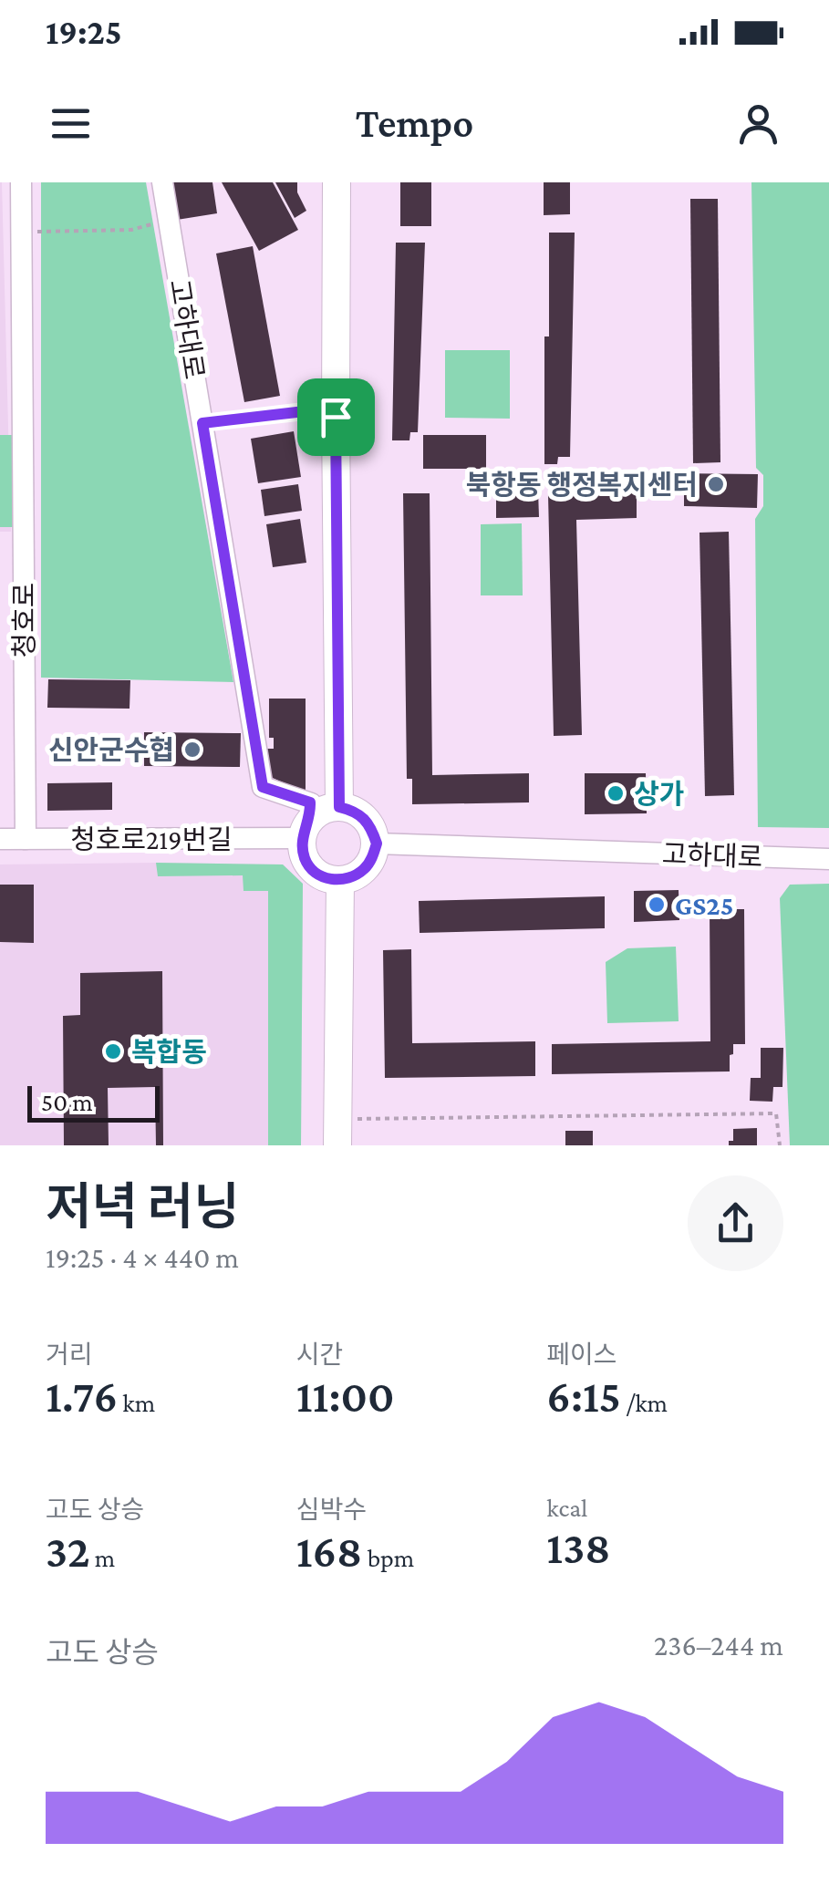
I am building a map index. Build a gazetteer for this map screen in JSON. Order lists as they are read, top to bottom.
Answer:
{
  "streets": {
    "street": ["고하대로", "청호로", "청호로219번길"]
  },
  "crossings": [
    ["고하대로", "청호로219번길"],
    ["청호로", "청호로219번길"]
  ],
  "places": [
    "북항동 행정복지센터",
    "신안군수협",
    "상가",
    "GS25",
    "복합동"
  ],
  "scale_bar": "50 m",
  "page": {
    "status": "19:25",
    "header": "Tempo",
    "scale": "50 m",
    "heading": ["저녁 러닝", "19:25 · 4 × 440 m"],
    "stats": [
      ["거리", "1.76 km"],
      ["시간", "11:00"],
      ["페이스", "6:15 /km"],
      ["고도 상승", "32 m"],
      ["심박수", "168 bpm"],
      ["kcal", "138"]
    ],
    "chart": ["고도 상승", "236–244 m"]
  }
}
